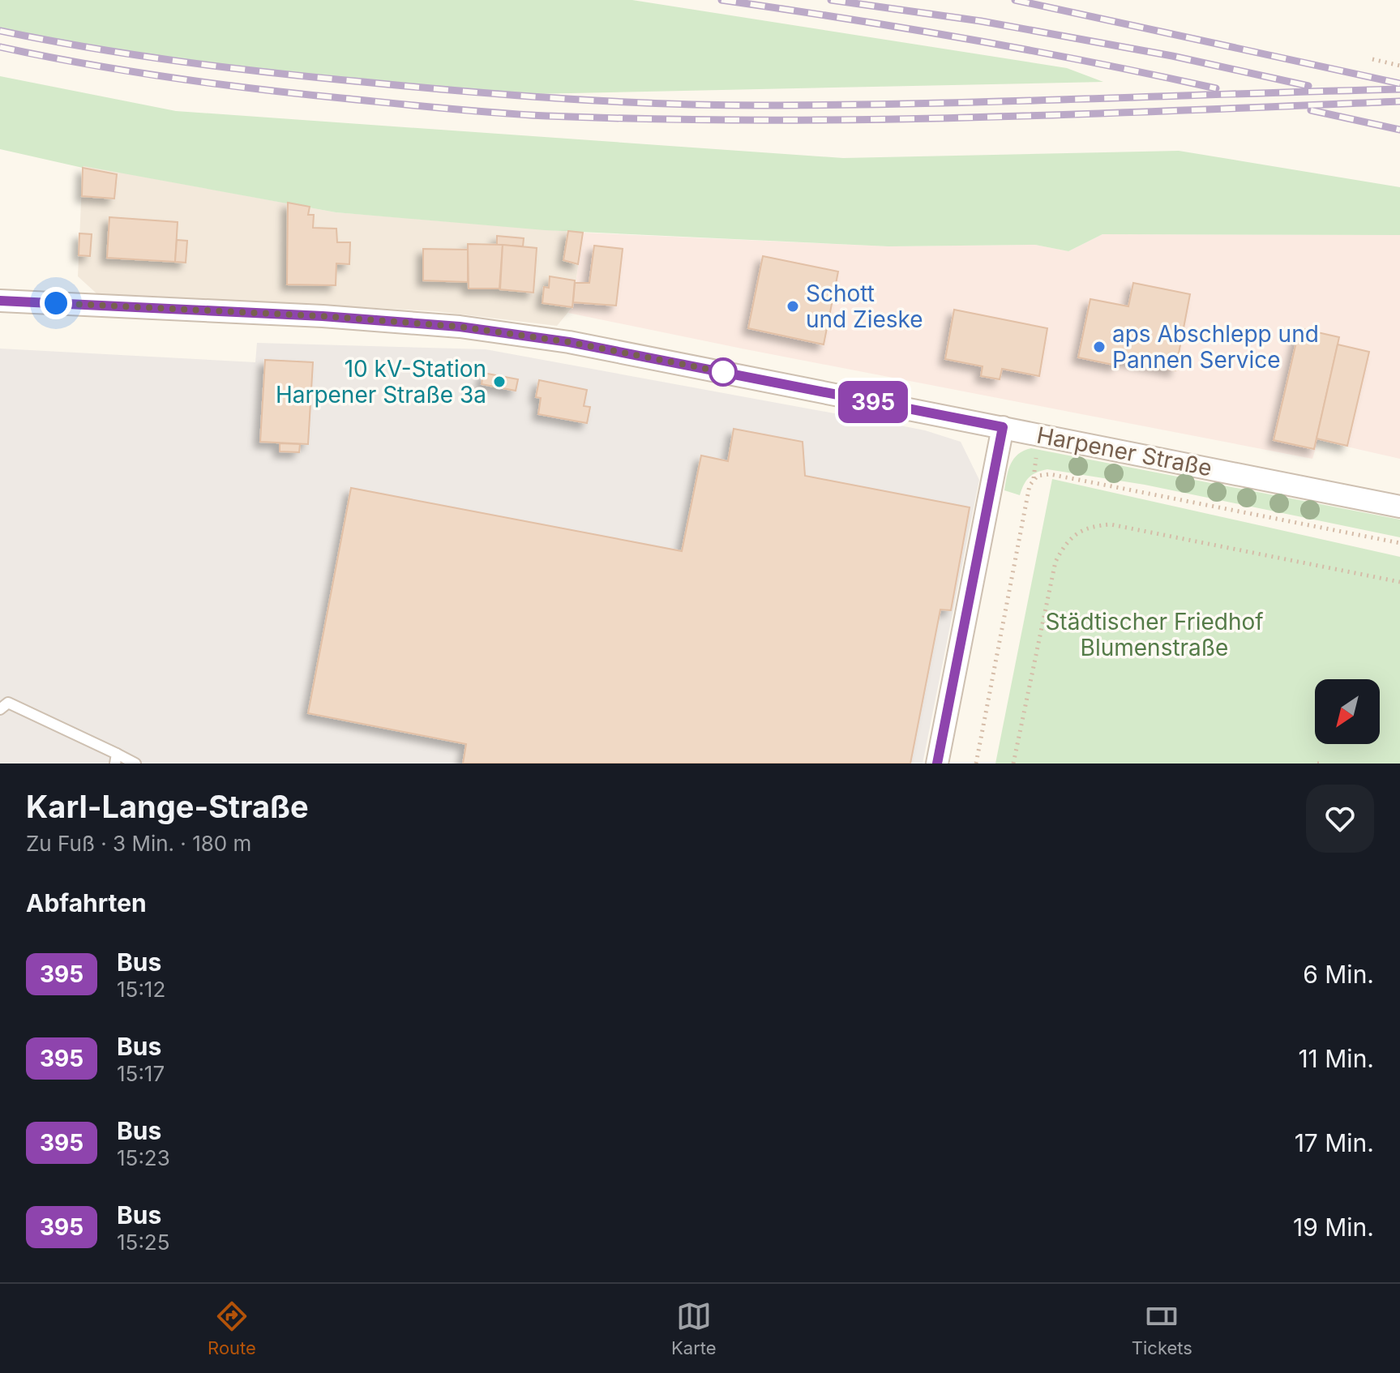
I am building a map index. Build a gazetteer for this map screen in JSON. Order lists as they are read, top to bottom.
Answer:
{
  "streets": {
    "street": ["Harpener Straße"]
  },
  "parks": ["Städtischer Friedhof Blumenstraße"],
  "places": ["Schott und Zieske", "aps Abschlepp und Pannen Service", "10 kV-Station Harpener Straße 3a"],
  "lines": ["bus line 395"],
  "north": "bottom left",
  "page": {
    "on_map": "395",
    "heading": [
      ["Karl-Lange-Straße", "Zu Fuß · 3 Min. · 180 m"],
      "Abfahrten"
    ],
    "list": [
      {
        "mark": "395",
        "name": "Bus",
        "note": "15:12",
        "value": "6 Min."
      },
      {
        "mark": "395",
        "name": "Bus",
        "note": "15:17",
        "value": "11 Min."
      },
      {
        "mark": "395",
        "name": "Bus",
        "note": "15:23",
        "value": "17 Min."
      },
      {
        "mark": "395",
        "name": "Bus",
        "note": "15:25",
        "value": "19 Min."
      }
    ],
    "tabs": ["Route", "Karte", "Tickets"]
  }
}
